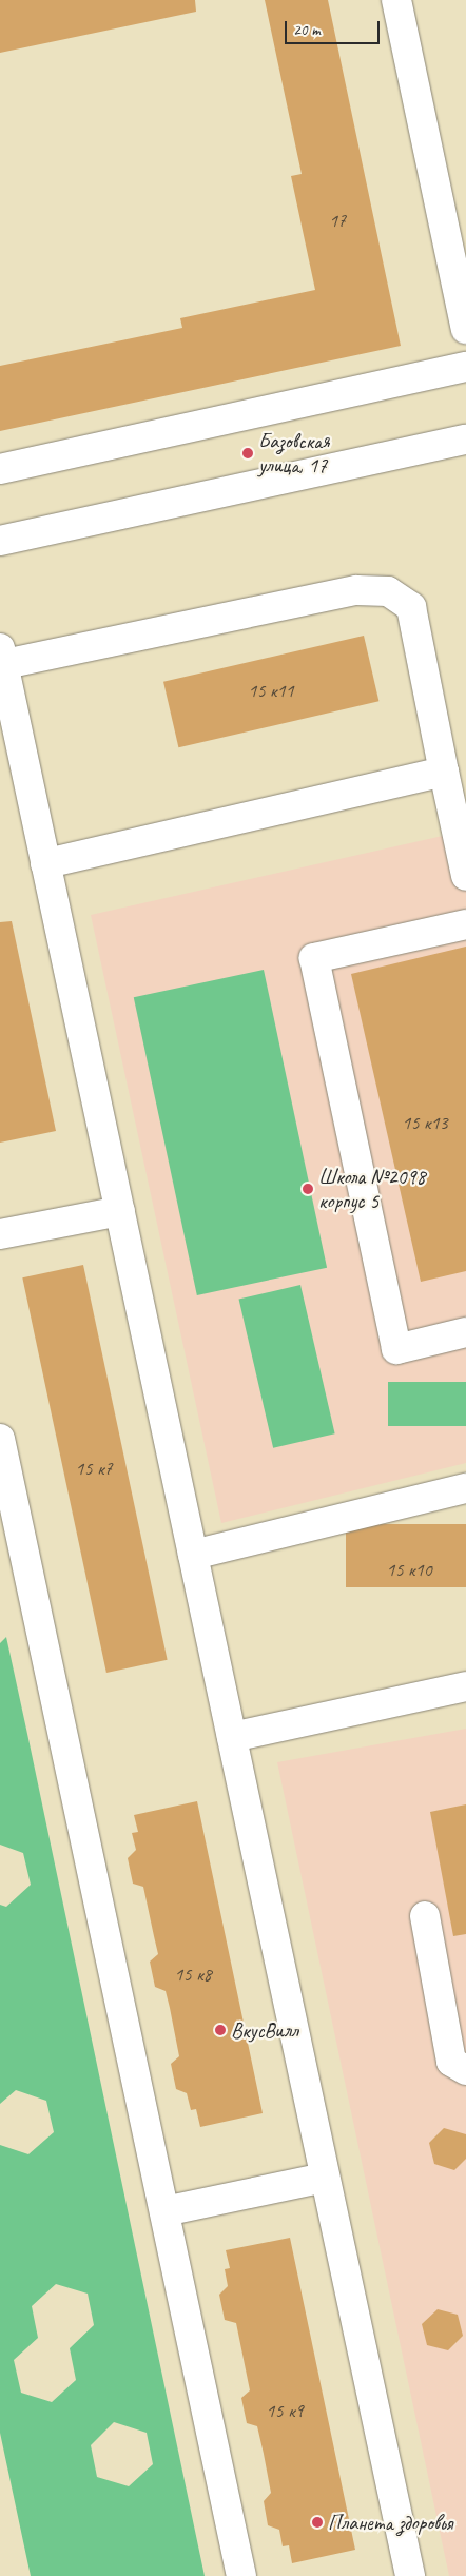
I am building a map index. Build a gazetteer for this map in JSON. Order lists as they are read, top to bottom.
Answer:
{
  "places": [
    "Базовская улица, 17",
    "Школа №2098 корпус 5",
    "ВкусВилл",
    "Планета здоровья"
  ],
  "house_numbers": [
    "17",
    "15 к11",
    "15 к13",
    "15 к7",
    "15 к10",
    "15 к8",
    "15 к9"
  ],
  "scale_bar": "20 m"
}
